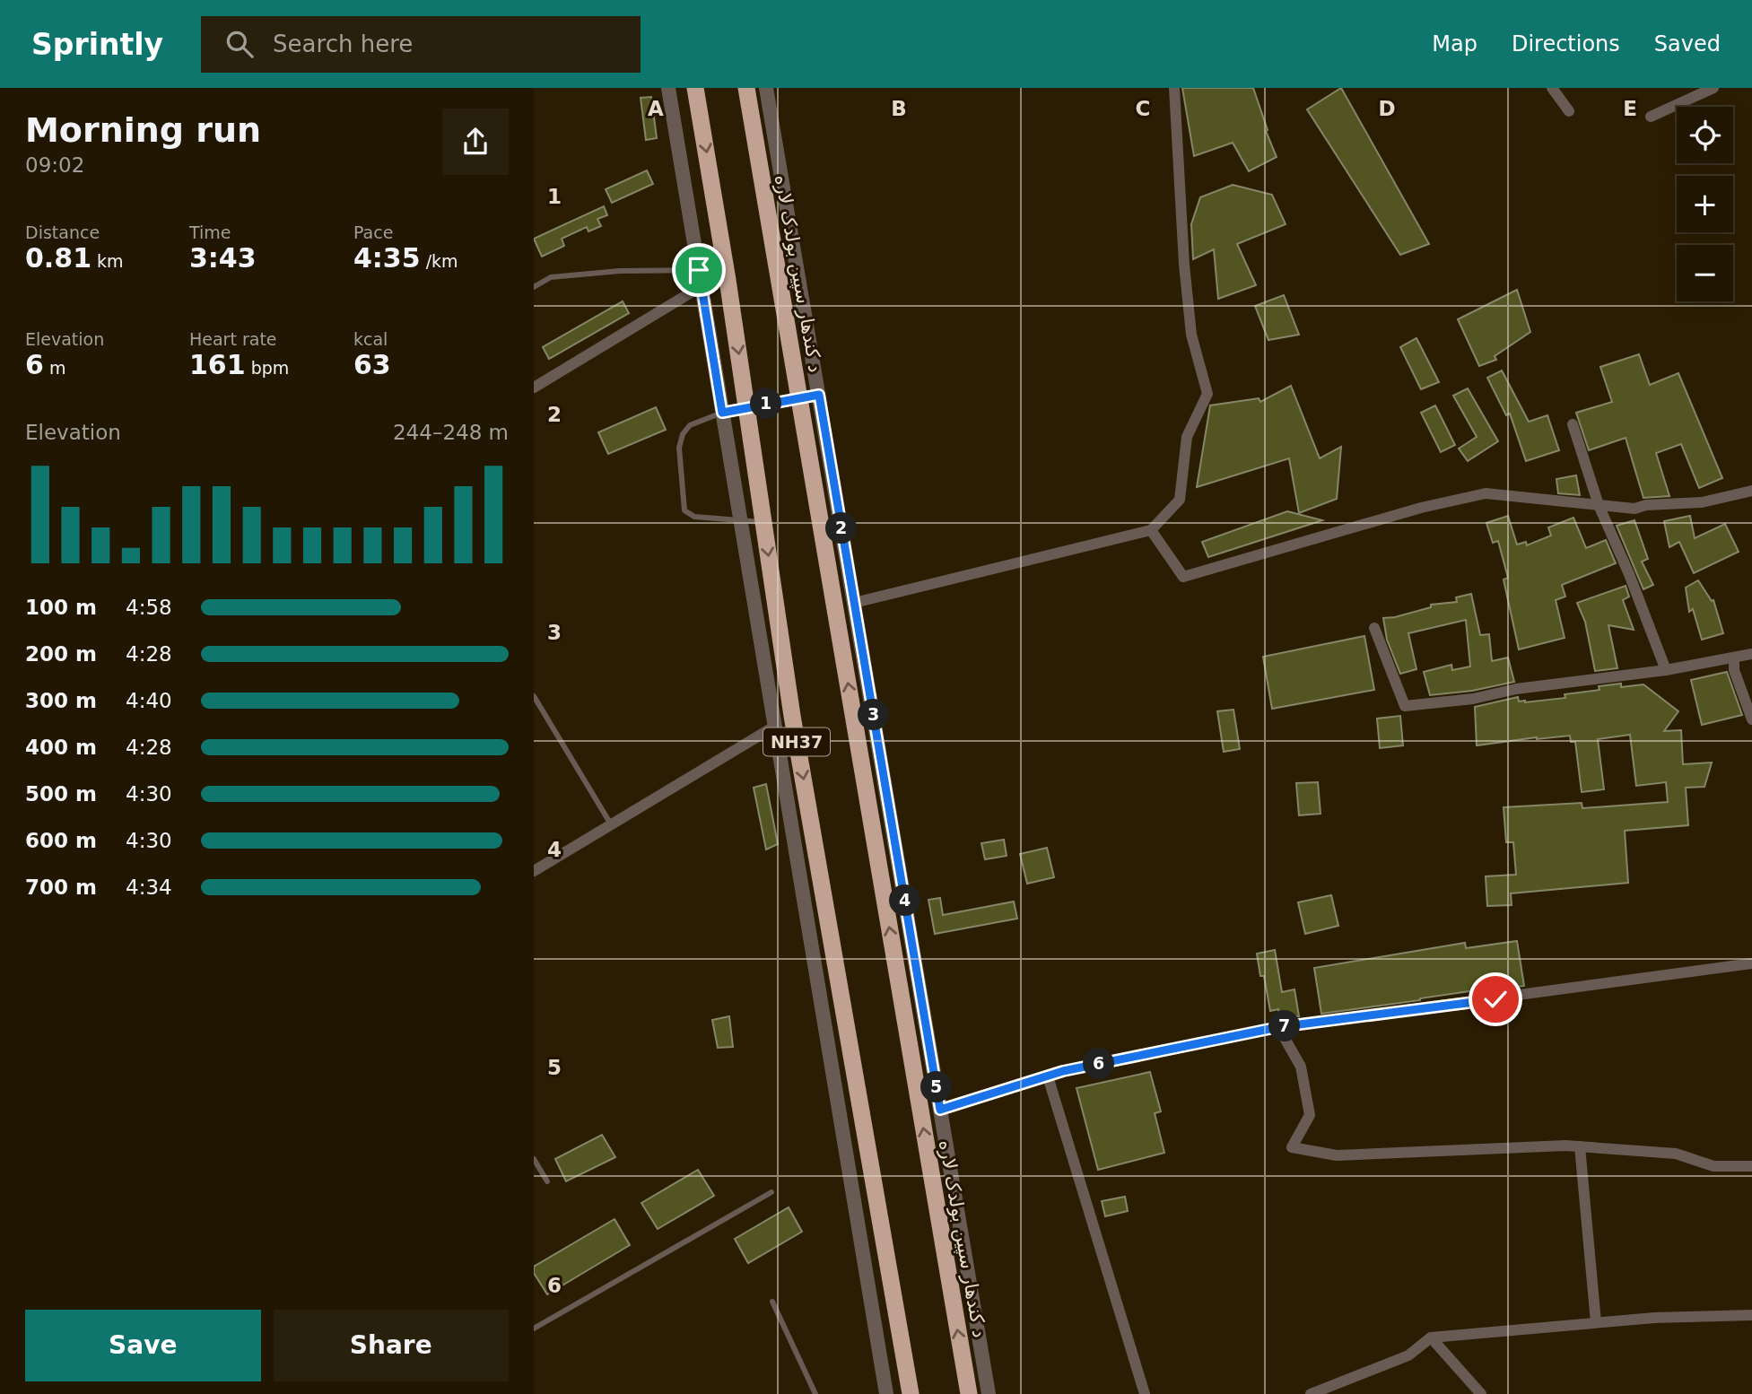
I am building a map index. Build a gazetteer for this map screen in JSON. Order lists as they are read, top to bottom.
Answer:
{
  "streets": {
    "highway": ["د کندهار سپین بولدک لاره", "NH37"]
  },
  "page": {
    "header": "Sprintly",
    "search": "Search here",
    "nav": ["Map", "Directions", "Saved"],
    "heading": ["Morning run", "09:02"],
    "map_buttons": ["+", "−"],
    "stats": [
      ["Distance", "0.81 km"],
      ["Time", "3:43"],
      ["Pace", "4:35 /km"],
      ["Elevation", "6 m"],
      ["Heart rate", "161 bpm"],
      ["kcal", "63"]
    ],
    "pins": [
      "1",
      "2",
      "3",
      "4",
      "7",
      "6",
      "5"
    ],
    "chart": ["Elevation", "244–248 m"],
    "list": [
      {
        "name": "100 m",
        "note": "4:58"
      },
      {
        "name": "200 m",
        "note": "4:28"
      },
      {
        "name": "300 m",
        "note": "4:40"
      },
      {
        "name": "400 m",
        "note": "4:28"
      },
      {
        "name": "500 m",
        "note": "4:30"
      },
      {
        "name": "600 m",
        "note": "4:30"
      },
      {
        "name": "700 m",
        "note": "4:34"
      }
    ],
    "buttons": ["Save", "Share"]
  },
  "grid": {
    "columns": [
      "A",
      "B",
      "C",
      "D",
      "E"
    ],
    "rows": [
      "1",
      "2",
      "3",
      "4",
      "5",
      "6"
    ]
  }
}
